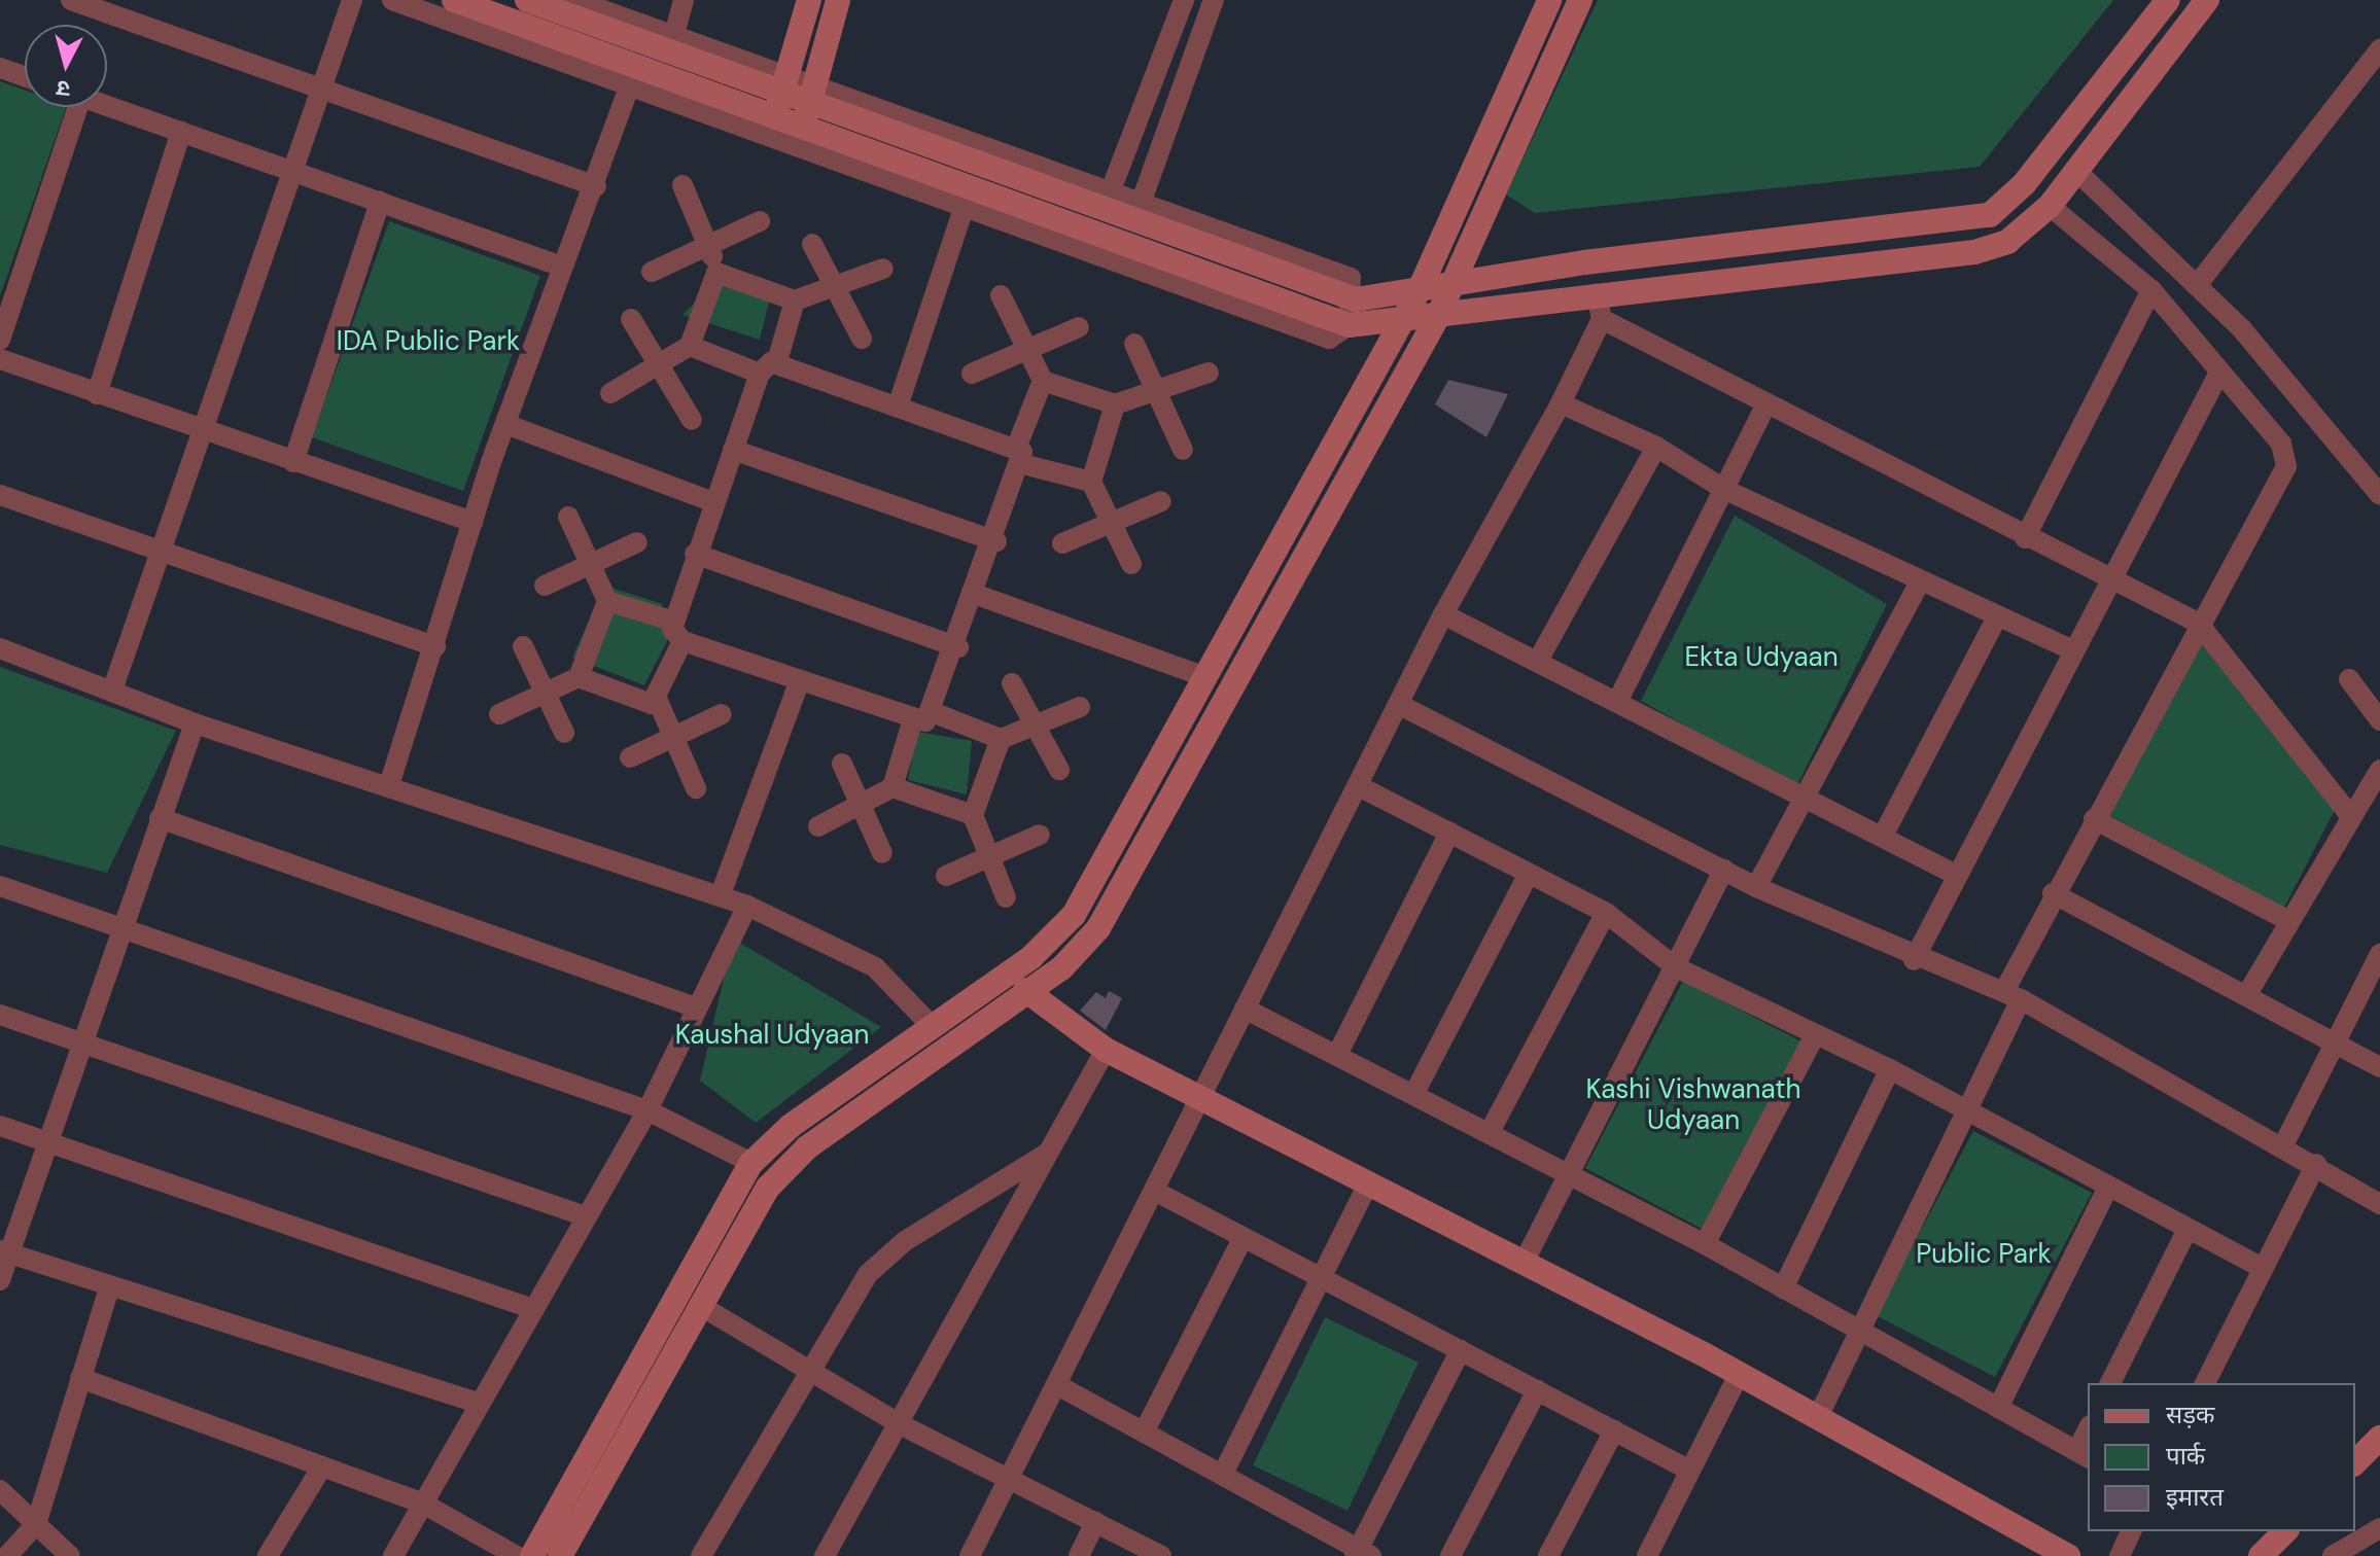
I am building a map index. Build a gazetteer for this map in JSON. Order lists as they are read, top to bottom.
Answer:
{
  "parks": [
    "IDA Public Park",
    "Ekta Udyaan",
    "Kaushal Udyaan",
    "Kashi Vishwanath Udyaan",
    "Public Park"
  ],
  "legend": ["सड़क", "पार्क", "इमारत"],
  "north": "bottom"
}
